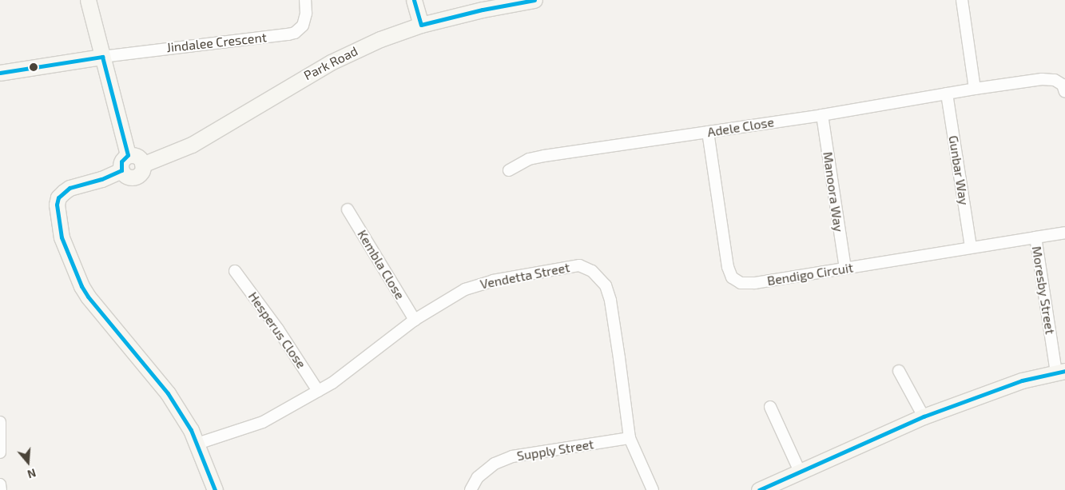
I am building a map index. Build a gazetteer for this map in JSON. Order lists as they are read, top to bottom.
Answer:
{
  "streets": {
    "street": [
      "Jindalee Crescent",
      "Park Road",
      "Adele Close",
      "Gunbar Way",
      "Manoora Way",
      "Kembla Close",
      "Bendigo Circuit",
      "Vendetta Street",
      "Moresby Street",
      "Hesperus Close",
      "Supply Street"
    ]
  },
  "crossings": [
    ["Adele Close", "Gunbar Way"],
    ["Adele Close", "Manoora Way"],
    ["Adele Close", "Bendigo Circuit"],
    ["Gunbar Way", "Bendigo Circuit"],
    ["Manoora Way", "Bendigo Circuit"],
    ["Kembla Close", "Vendetta Street"],
    ["Bendigo Circuit", "Moresby Street"],
    ["Vendetta Street", "Hesperus Close"],
    ["Vendetta Street", "Supply Street"]
  ],
  "north": "bottom"
}
